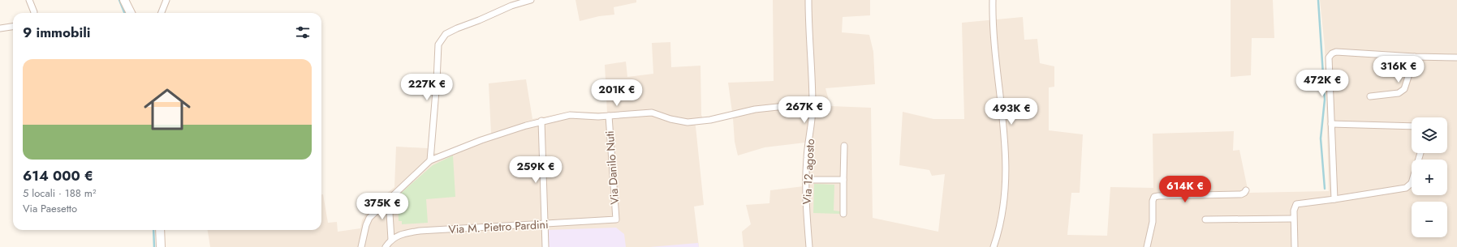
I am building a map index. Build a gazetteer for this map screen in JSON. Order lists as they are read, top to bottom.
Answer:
{
  "streets": {
    "street": ["Via Danilo Nuti", "Via 12 agosto", "Via M. Pietro Pardini"]
  },
  "crossings": [
    ["Via Danilo Nuti", "Via M. Pietro Pardini"]
  ],
  "page": {
    "heading": "9 immobili",
    "list": [
      {
        "name": "614 000 €",
        "note": "5 locali · 188 m² · Via Paesetto"
      }
    ],
    "price": [
      "316K €",
      "472K €",
      "227K €",
      "201K €",
      "267K €",
      "493K €",
      "259K €",
      "614K €",
      "375K €"
    ],
    "map_buttons": ["+", "−"]
  }
}
